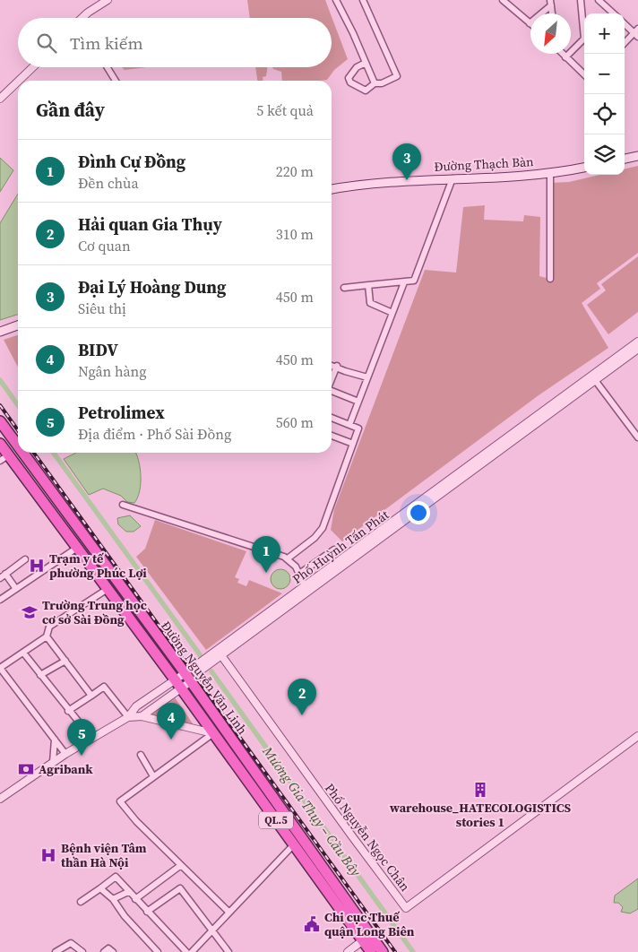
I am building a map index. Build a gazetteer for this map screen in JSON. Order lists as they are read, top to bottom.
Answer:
{
  "streets": {
    "highway": ["Đường Nguyễn Văn Linh", "QL.5"],
    "main road": ["Đường Thạch Bàn"],
    "street": ["Phố Huỳnh Tấn Phát", "Phố Nguyễn Ngọc Chân"]
  },
  "crossings": [
    ["Phố Huỳnh Tấn Phát", "Đường Nguyễn Văn Linh"],
    ["Phố Huỳnh Tấn Phát", "Phố Nguyễn Ngọc Chân"]
  ],
  "water": ["Mương Gia Thụy – Cầu Bây"],
  "places": {
    "hospital": ["Trạm y tế phường Phúc Lợi", "Bệnh viện Tâm thần Hà Nội"],
    "school or university": ["Trường Trung học cơ sở Sài Đồng"],
    "bank": ["Agribank"],
    "building": ["warehouse_HATECOLOGISTICS stories 1"],
    "public building": ["Chi cục Thuế quận Long Biên"]
  },
  "north": "bottom left",
  "page": {
    "map_buttons": ["+", "−"],
    "search": "Tìm kiếm",
    "heading": ["Gần đây", "5 kết quả"],
    "list": [
      {
        "mark": "1",
        "name": "Đình Cự Đồng",
        "note": "Đền chùa",
        "value": "220 m"
      },
      {
        "mark": "2",
        "name": "Hải quan Gia Thụy",
        "note": "Cơ quan",
        "value": "310 m"
      },
      {
        "mark": "3",
        "name": "Đại Lý Hoàng Dung",
        "note": "Siêu thị",
        "value": "450 m"
      },
      {
        "mark": "4",
        "name": "BIDV",
        "note": "Ngân hàng",
        "value": "450 m"
      },
      {
        "mark": "5",
        "name": "Petrolimex",
        "note": "Địa điểm · Phố Sài Đồng",
        "value": "560 m"
      }
    ],
    "pins": [
      "3",
      "1",
      "2",
      "4",
      "5"
    ]
  }
}
